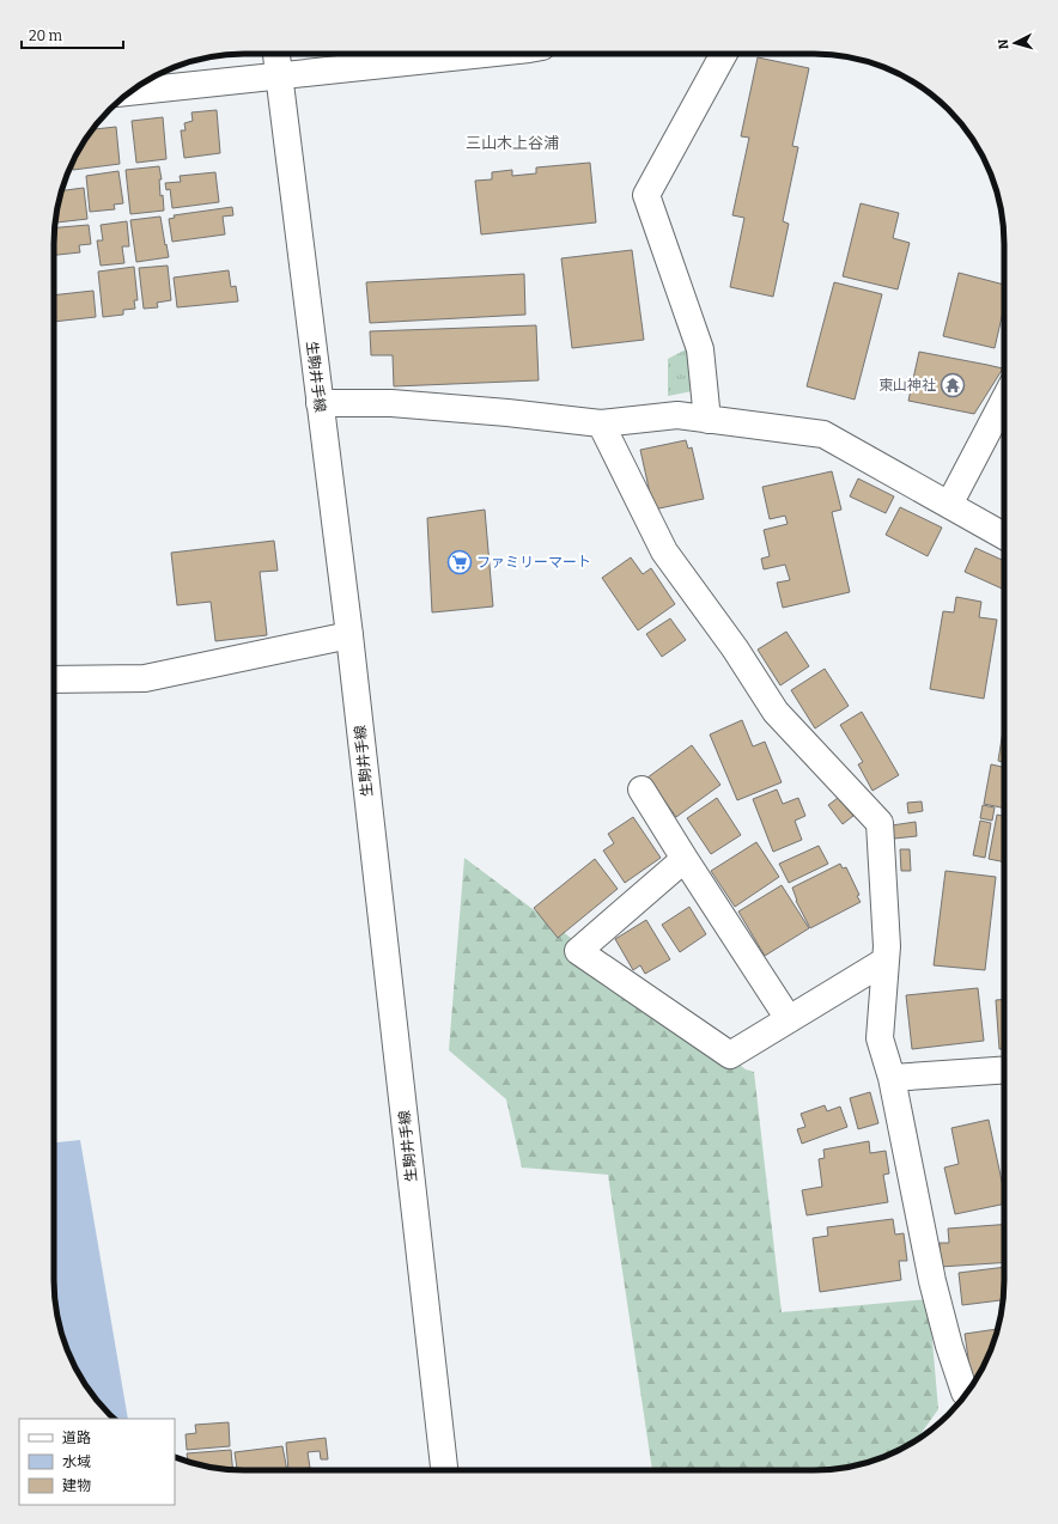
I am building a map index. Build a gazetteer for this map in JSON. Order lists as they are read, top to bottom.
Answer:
{
  "streets": {
    "street": ["生駒井手線"]
  },
  "districts": ["三山木上谷浦"],
  "places": {
    "temple": ["東山神社"],
    "supermarket": ["ファミリーマート"]
  },
  "legend": ["道路", "水域", "建物"],
  "scale_bar": "20 m",
  "north": "left"
}
